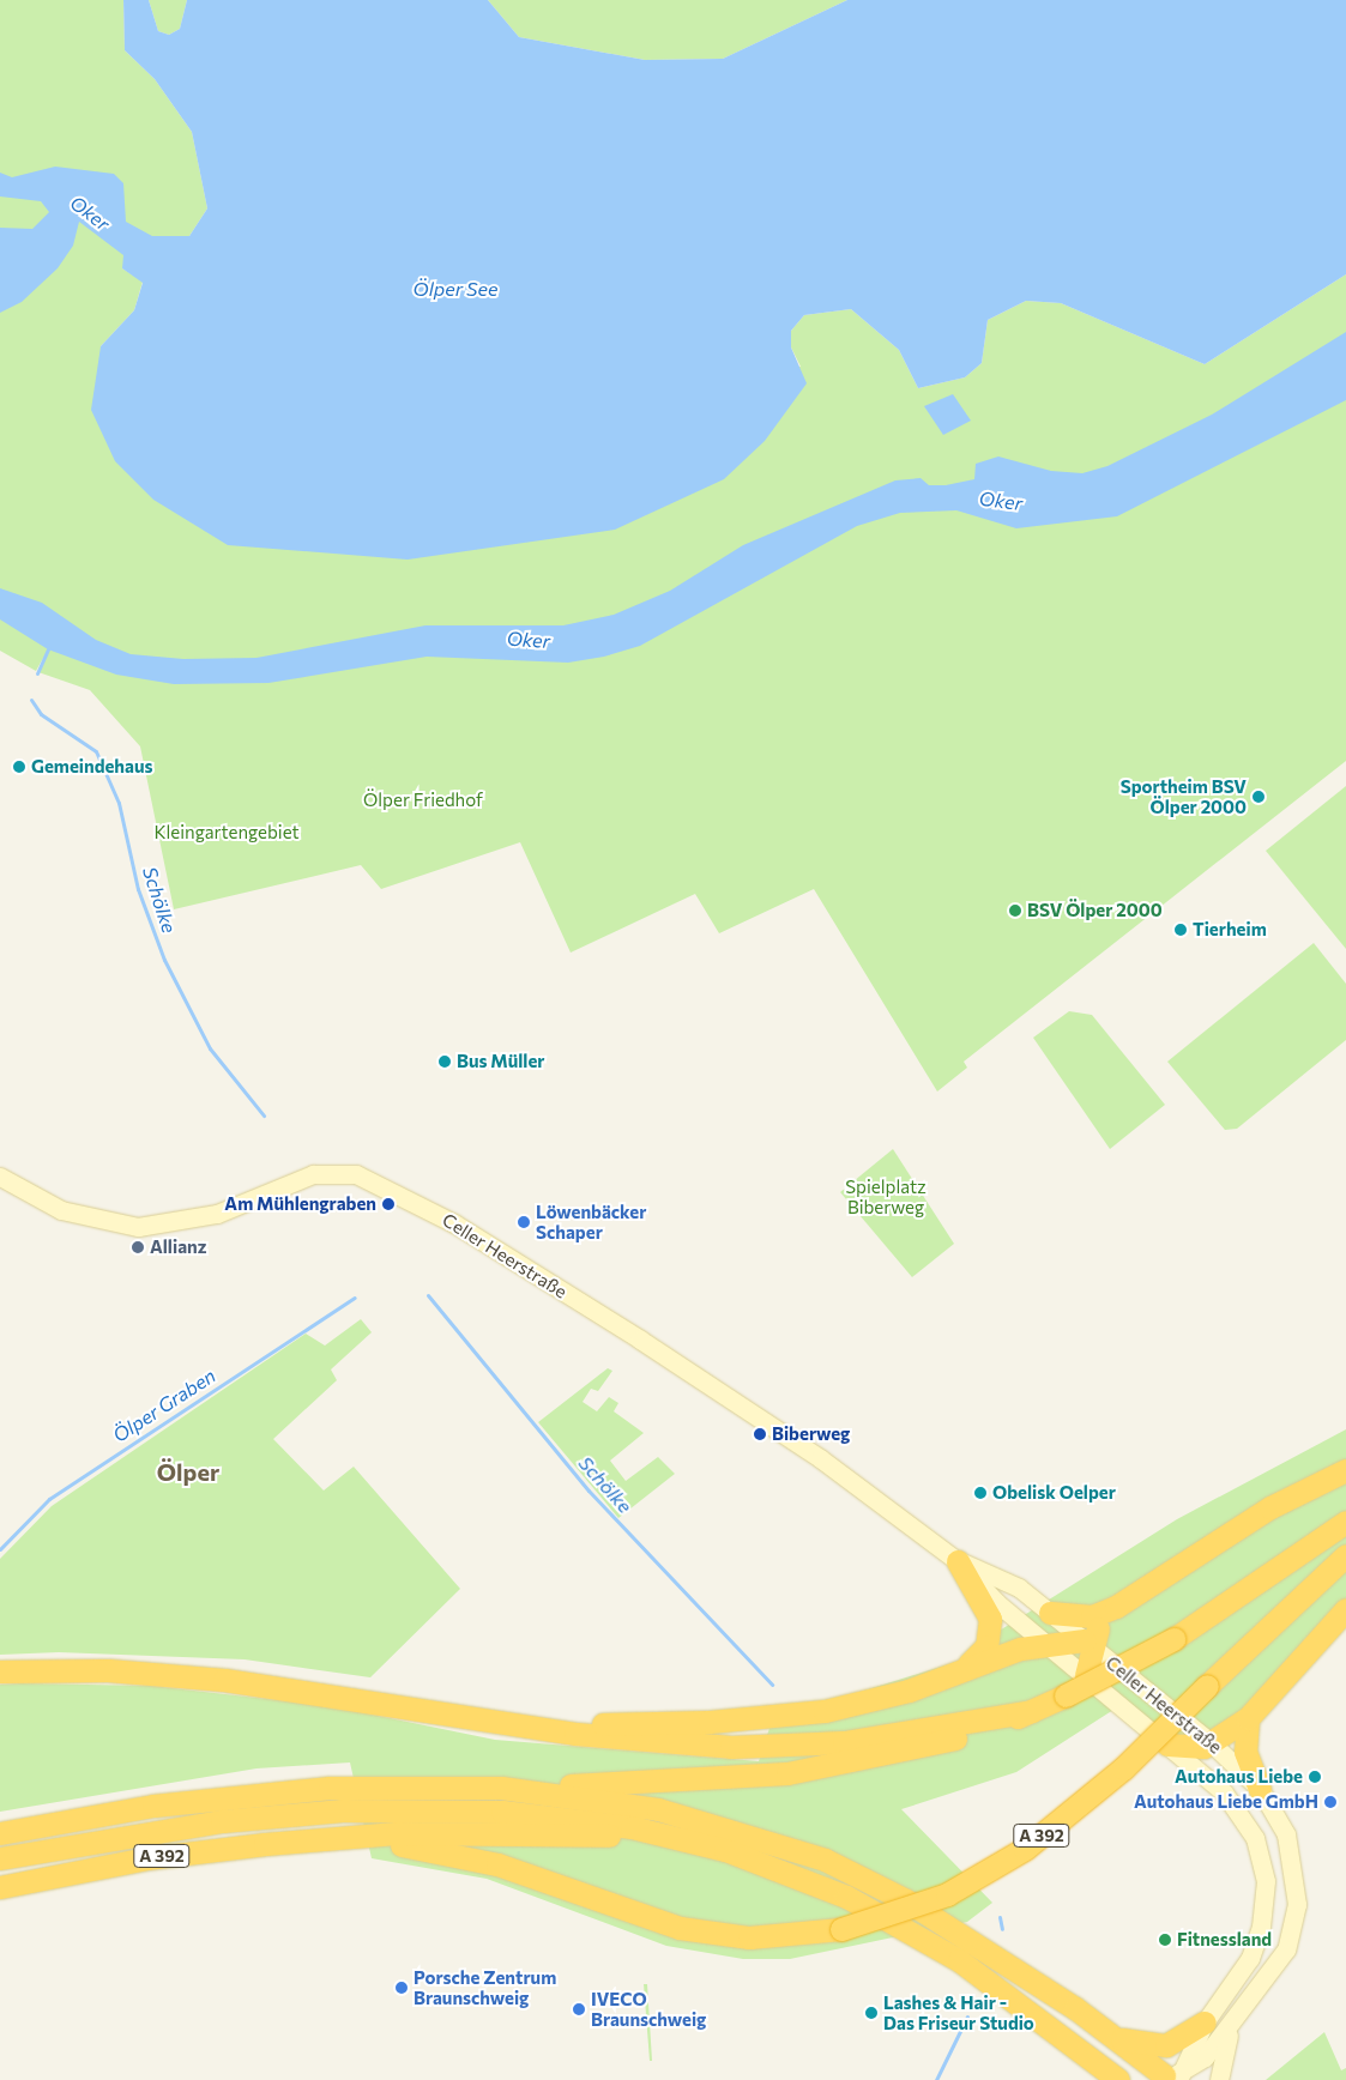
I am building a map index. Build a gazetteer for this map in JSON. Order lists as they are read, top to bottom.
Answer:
{
  "streets": {
    "highway": ["A 392"],
    "main road": ["Celler Heerstraße"]
  },
  "districts": ["Ölper"],
  "water": [
    "Oker",
    "Ölper See",
    "Schölke",
    "Ölper Graben"
  ],
  "parks": ["Ölper Friedhof", "Kleingartengebiet", "Spielplatz Biberweg"],
  "places": [
    "Gemeindehaus",
    "Sportheim BSV Ölper 2000",
    "BSV Ölper 2000",
    "Tierheim",
    "Bus Müller",
    "Am Mühlengraben",
    "Löwenbäcker Schaper",
    "Allianz",
    "Biberweg",
    "Obelisk Oelper",
    "Autohaus Liebe",
    "Autohaus Liebe GmbH",
    "Fitnessland",
    "Porsche Zentrum Braunschweig",
    "IVECO Braunschweig",
    "Lashes & Hair - Das Friseur Studio"
  ]
}
